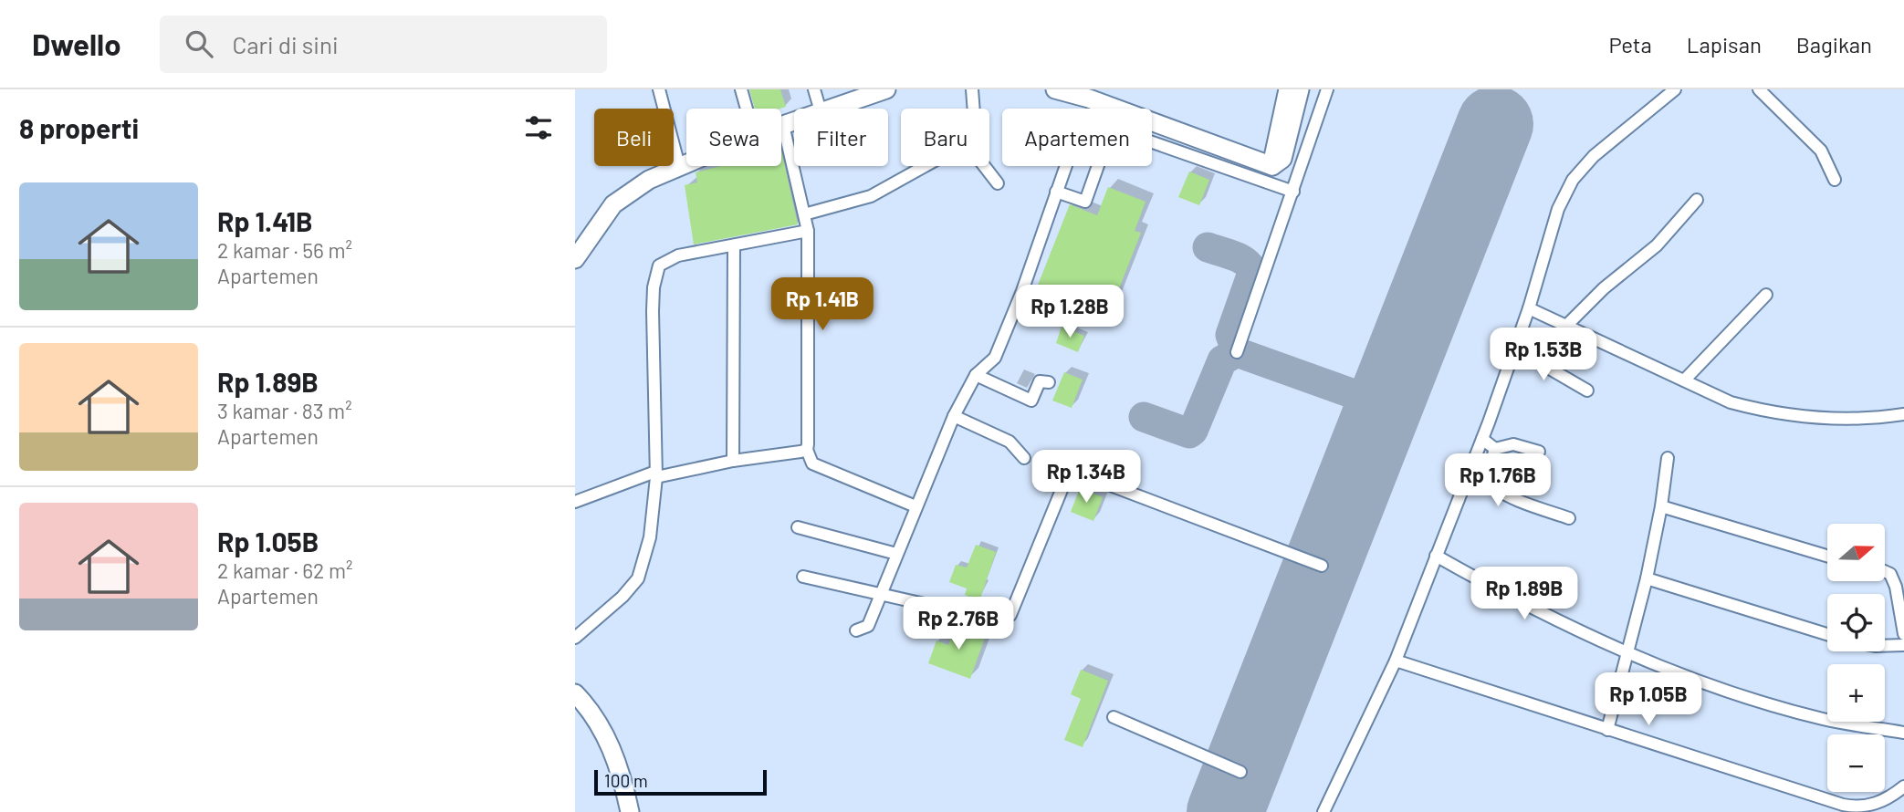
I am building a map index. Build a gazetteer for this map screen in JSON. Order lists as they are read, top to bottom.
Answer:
{
  "scale_bar": "100 m",
  "north": "right",
  "page": {
    "header": "Dwello",
    "search": "Cari di sini",
    "nav": ["Peta", "Lapisan", "Bagikan"],
    "heading": "8 properti",
    "chip": [
      "Beli",
      "Sewa",
      "Filter",
      "Baru",
      "Apartemen"
    ],
    "list": [
      {
        "name": "Rp 1.41B",
        "note": "2 kamar · 56 m² · Apartemen"
      },
      {
        "name": "Rp 1.89B",
        "note": "3 kamar · 83 m² · Apartemen"
      },
      {
        "name": "Rp 1.05B",
        "note": "2 kamar · 62 m² · Apartemen"
      }
    ],
    "price": [
      "Rp 1.41B",
      "Rp 1.28B",
      "Rp 1.53B",
      "Rp 1.34B",
      "Rp 1.76B",
      "Rp 1.89B",
      "Rp 2.76B",
      "Rp 1.05B"
    ],
    "map_buttons": ["+", "−"],
    "scale": "100 m"
  }
}
